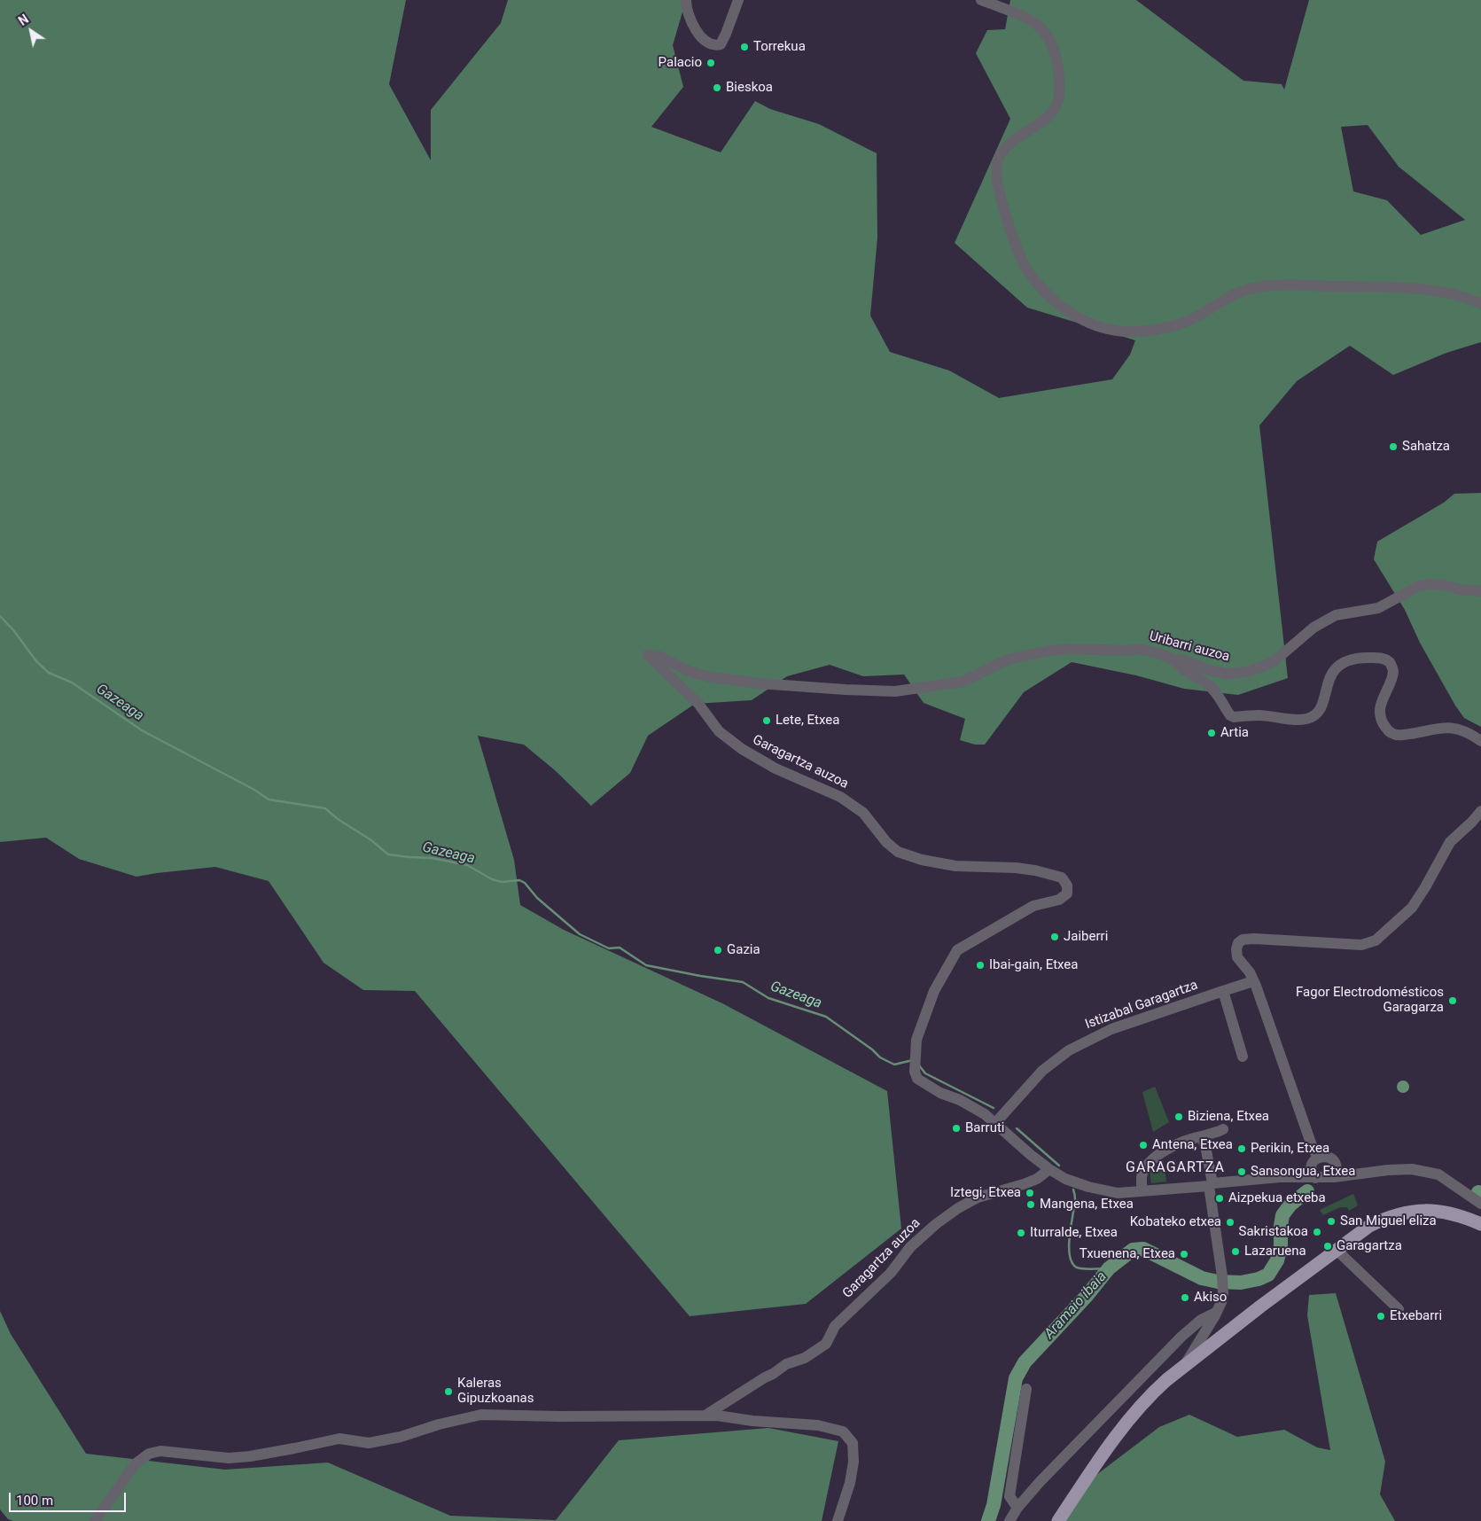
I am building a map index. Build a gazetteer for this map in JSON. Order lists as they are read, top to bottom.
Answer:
{
  "streets": {
    "street": ["Uribarri auzoa", "Garagartza auzoa", "Istizabal Garagartza"]
  },
  "crossings": [
    ["Uribarri auzoa", "Garagartza auzoa"],
    ["Garagartza auzoa", "Istizabal Garagartza"]
  ],
  "districts": ["GARAGARTZA"],
  "water": ["Gazeaga", "Aramaio ibaia"],
  "places": [
    "Torrekua",
    "Palacio",
    "Bieskoa",
    "Sahatza",
    "Lete, Etxea",
    "Artia",
    "Jaiberri",
    "Gazia",
    "Ibai-gain, Etxea",
    "Fagor Electrodomésticos Garagarza",
    "Biziena, Etxea",
    "Barruti",
    "Antena, Etxea",
    "Perikin, Etxea",
    "Sansongua, Etxea",
    "Iztegi, Etxea",
    "Aizpekua etxeba",
    "Mangena, Etxea",
    "San Miguel eliza",
    "Kobateko etxea",
    "Sakristakoa",
    "Iturralde, Etxea",
    "Garagartza",
    "Lazaruena",
    "Txuenena, Etxea",
    "Akiso",
    "Etxebarri",
    "Kaleras Gipuzkoanas"
  ],
  "scale_bar": "100 m",
  "north": "top left"
}
